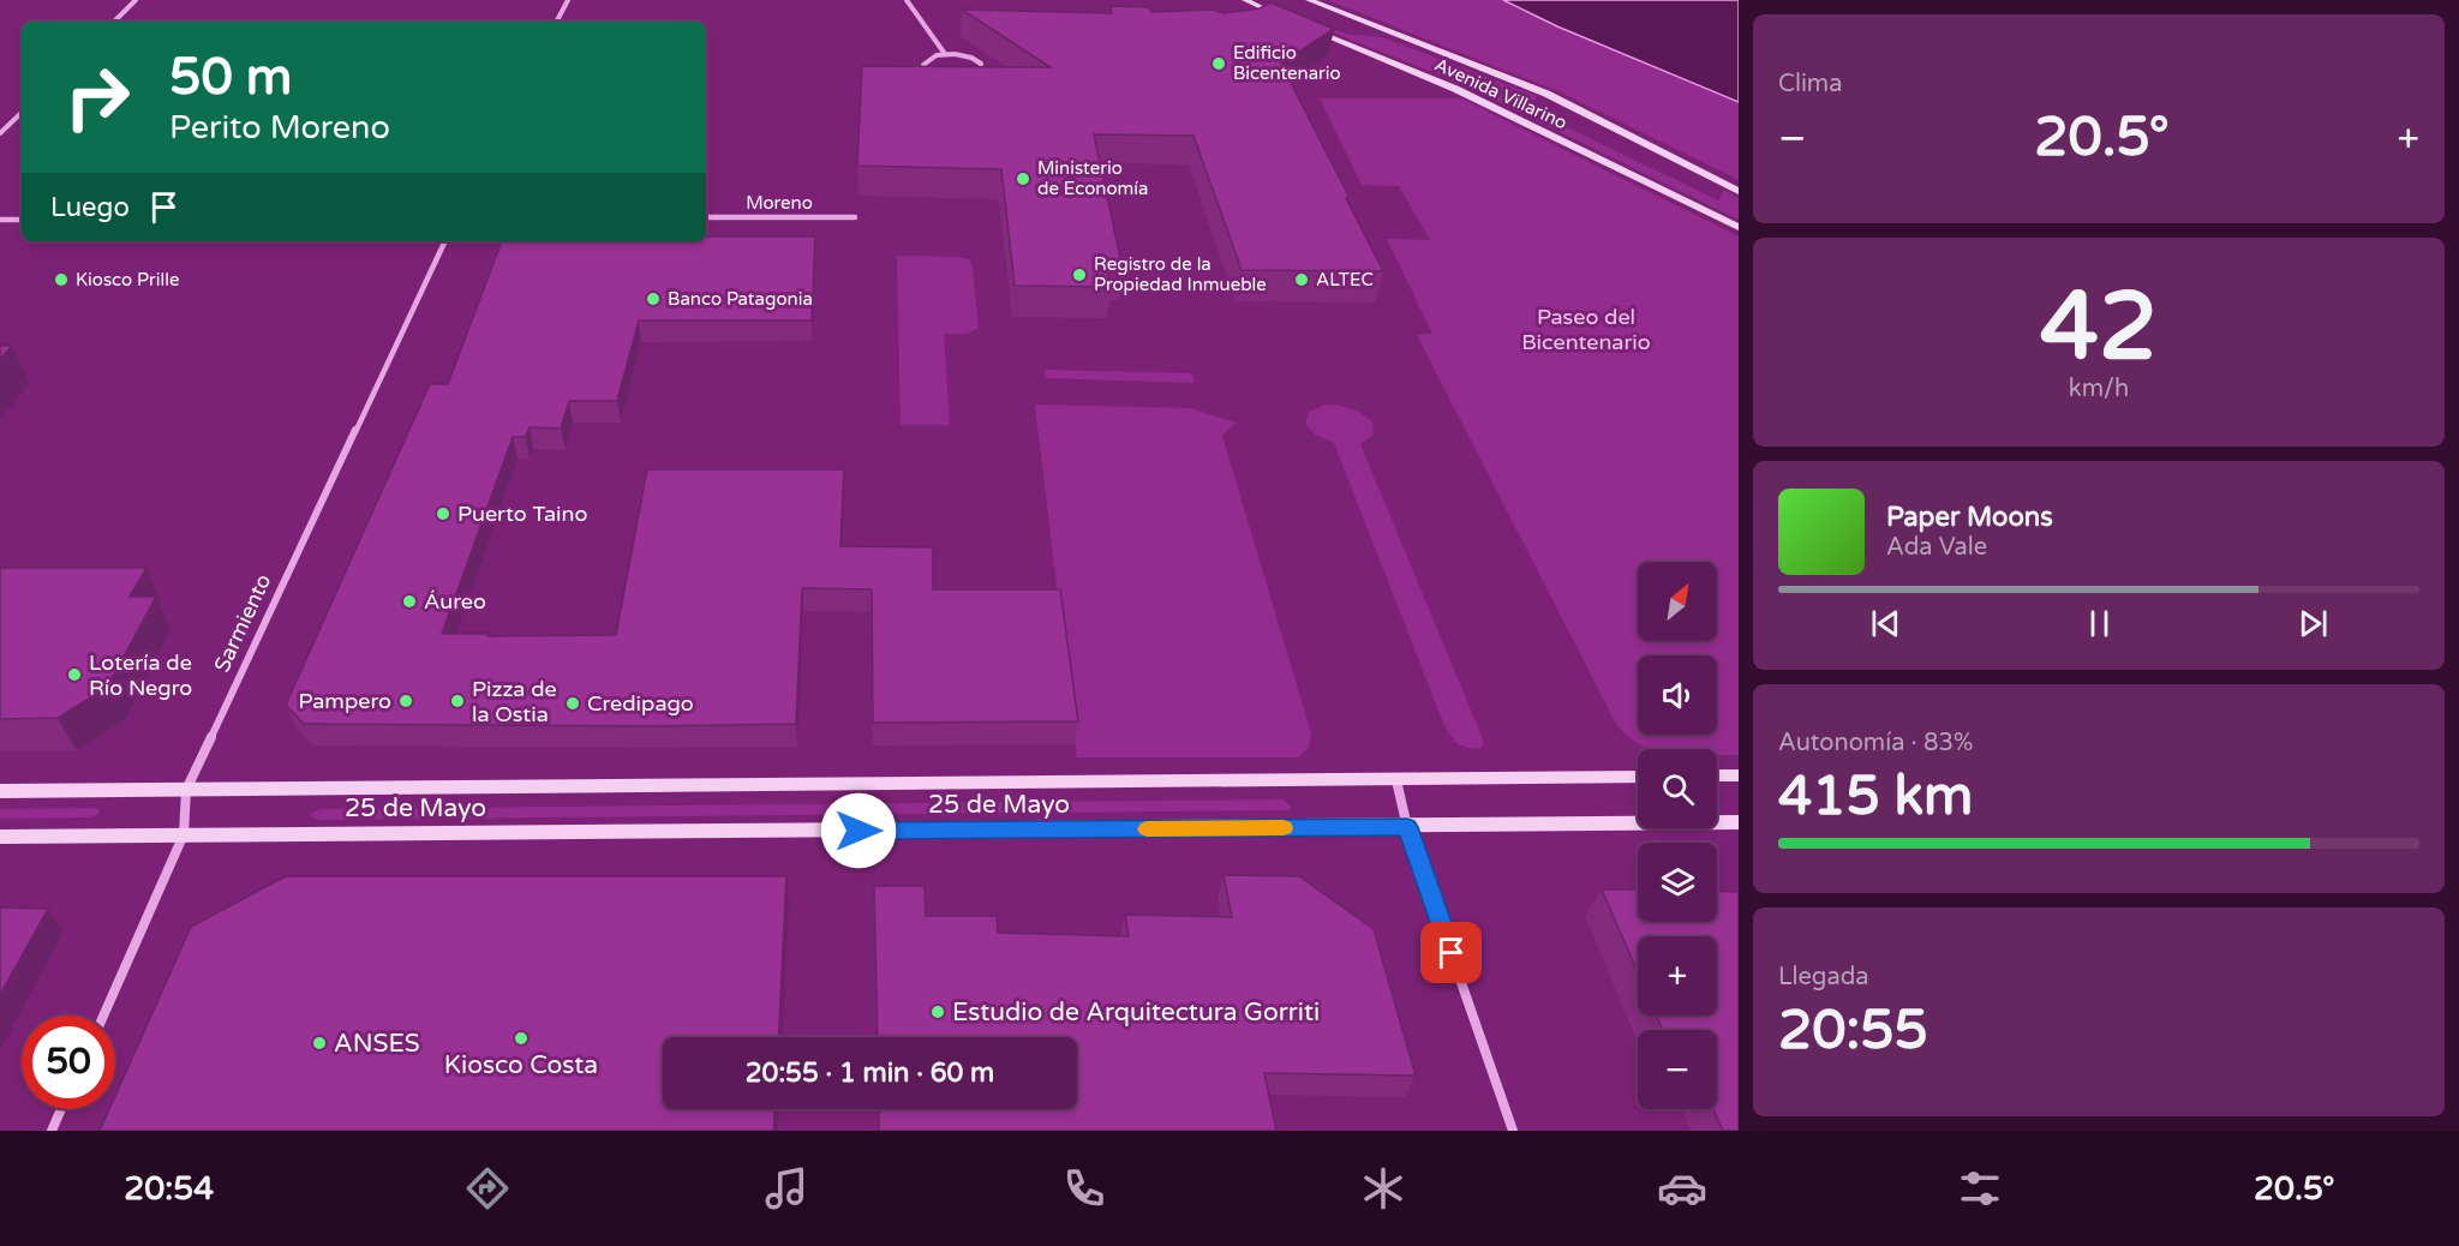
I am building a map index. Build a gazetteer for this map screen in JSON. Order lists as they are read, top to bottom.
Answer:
{
  "streets": {
    "main road": ["Avenida Villarino", "25 de Mayo"],
    "street": ["Moreno", "Sarmiento"]
  },
  "crossings": [
    ["Sarmiento", "25 de Mayo"]
  ],
  "parks": ["Paseo del Bicentenario"],
  "places": [
    "Edificio Bicentenario",
    "Ministerio de Economía",
    "Registro de la Propiedad Inmueble",
    "Kiosco Prille",
    "ALTEC",
    "Banco Patagonia",
    "Puerto Taino",
    "Áureo",
    "Lotería de Río Negro",
    "Pampero",
    "Pizza de la Ostia",
    "Credipago",
    "Estudio de Arquitectura Gorriti",
    "Kiosco Costa",
    "ANSES"
  ],
  "north": "top right",
  "page": {
    "tile": [
      "Clima",
      ["42", "km/h"],
      ["Autonomía · 83%", "415 km"],
      ["Llegada", "20:55"]
    ],
    "turn": ["50 m", "Perito Moreno"],
    "heat": ["−", "20.5°", "+"],
    "then": "Luego",
    "song": ["Paper Moons", "Ada Vale"],
    "map_buttons": ["+", "−"],
    "limit": "50",
    "trip": "20:55 · 1 min · 60 m",
    "tabs": ["20:54", "20.5°"]
  }
}
